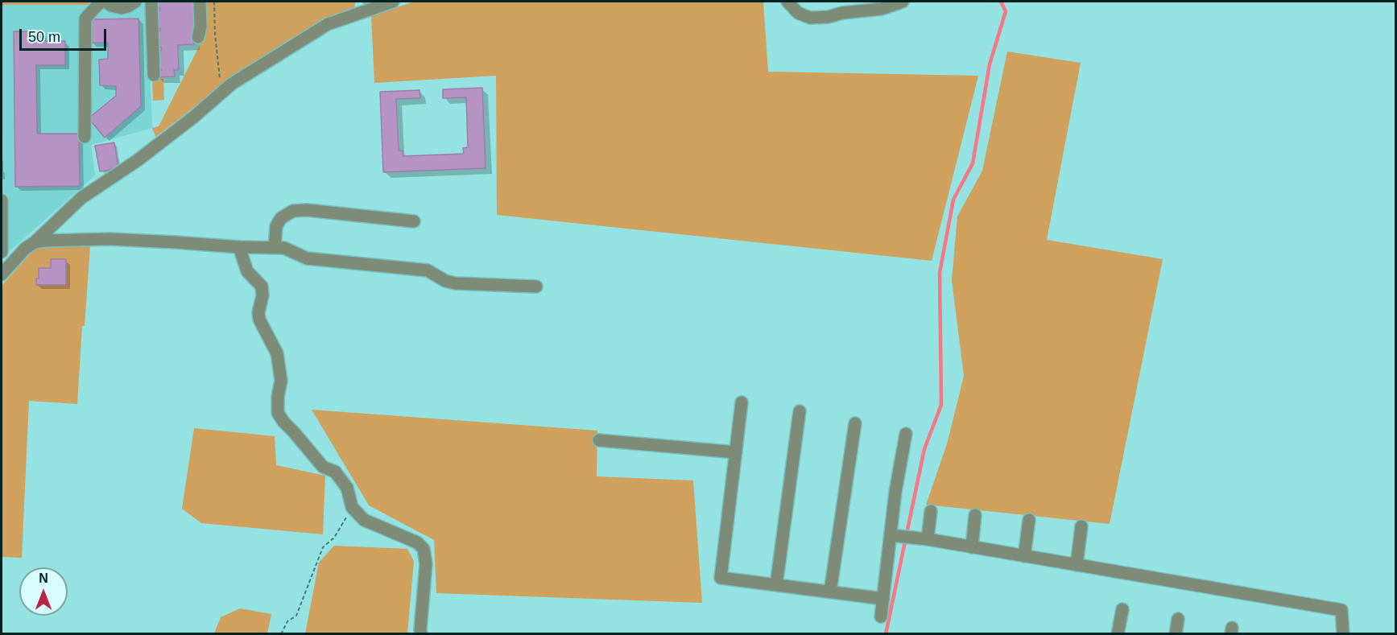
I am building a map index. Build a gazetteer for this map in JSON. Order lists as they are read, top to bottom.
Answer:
{
  "scale_bar": "50 m",
  "north": "top"
}
